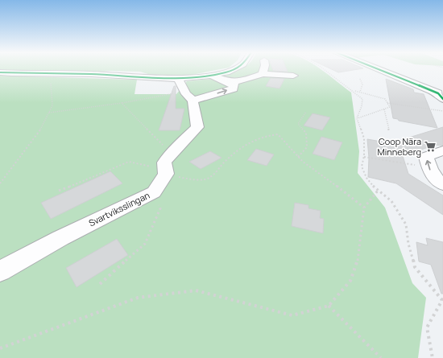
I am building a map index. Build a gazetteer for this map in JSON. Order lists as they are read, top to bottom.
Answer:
{
  "streets": {
    "street": ["Svartviksslingan"]
  },
  "places": {
    "supermarket": ["Coop Nära Minneberg"]
  }
}
